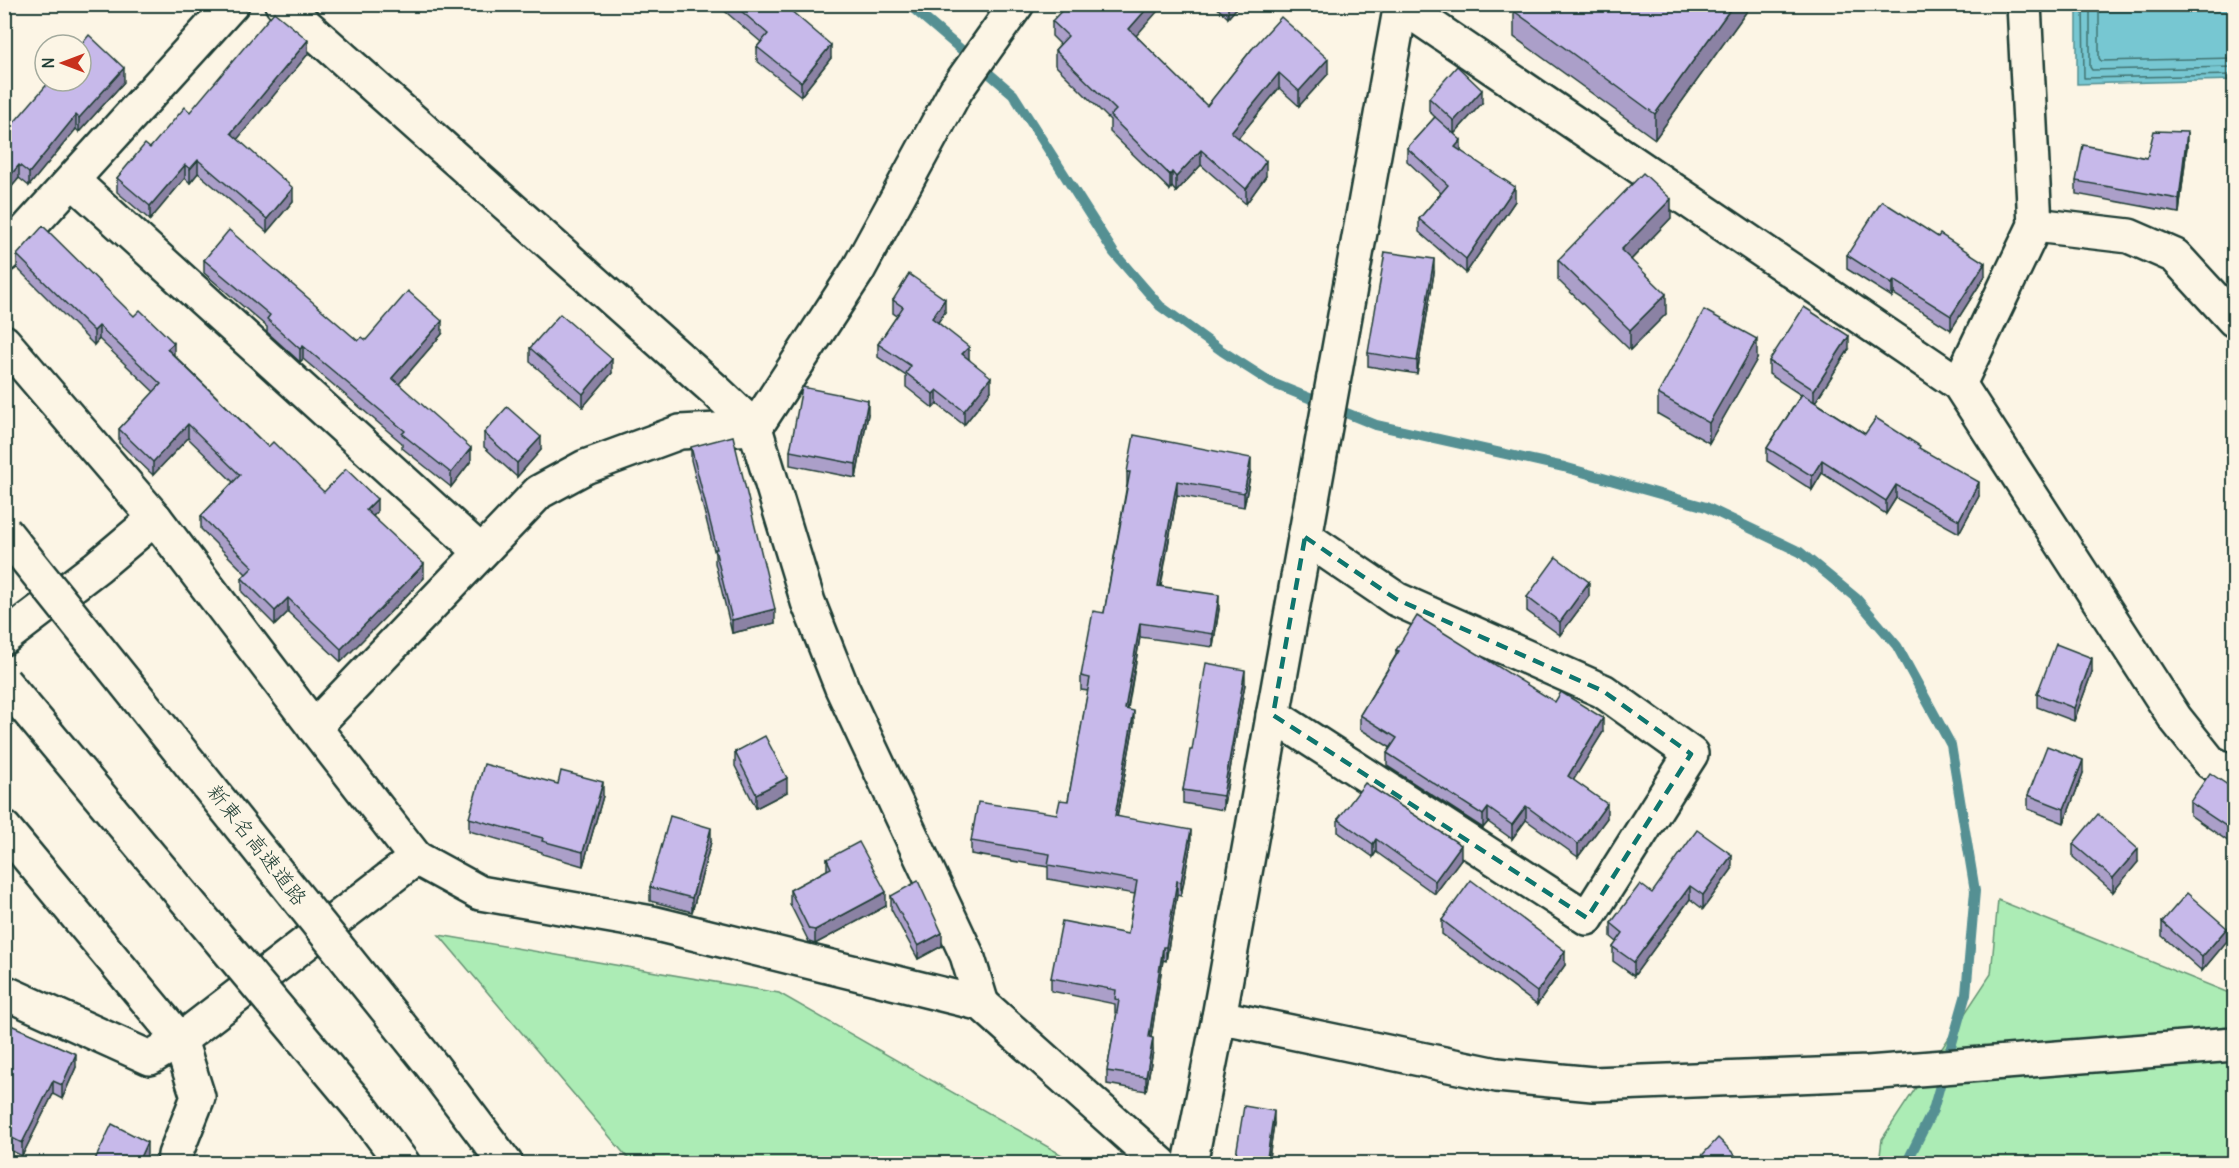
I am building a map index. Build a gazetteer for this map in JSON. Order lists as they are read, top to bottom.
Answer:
{
  "streets": {
    "main road": ["新東名高速道路"]
  },
  "north": "left"
}
